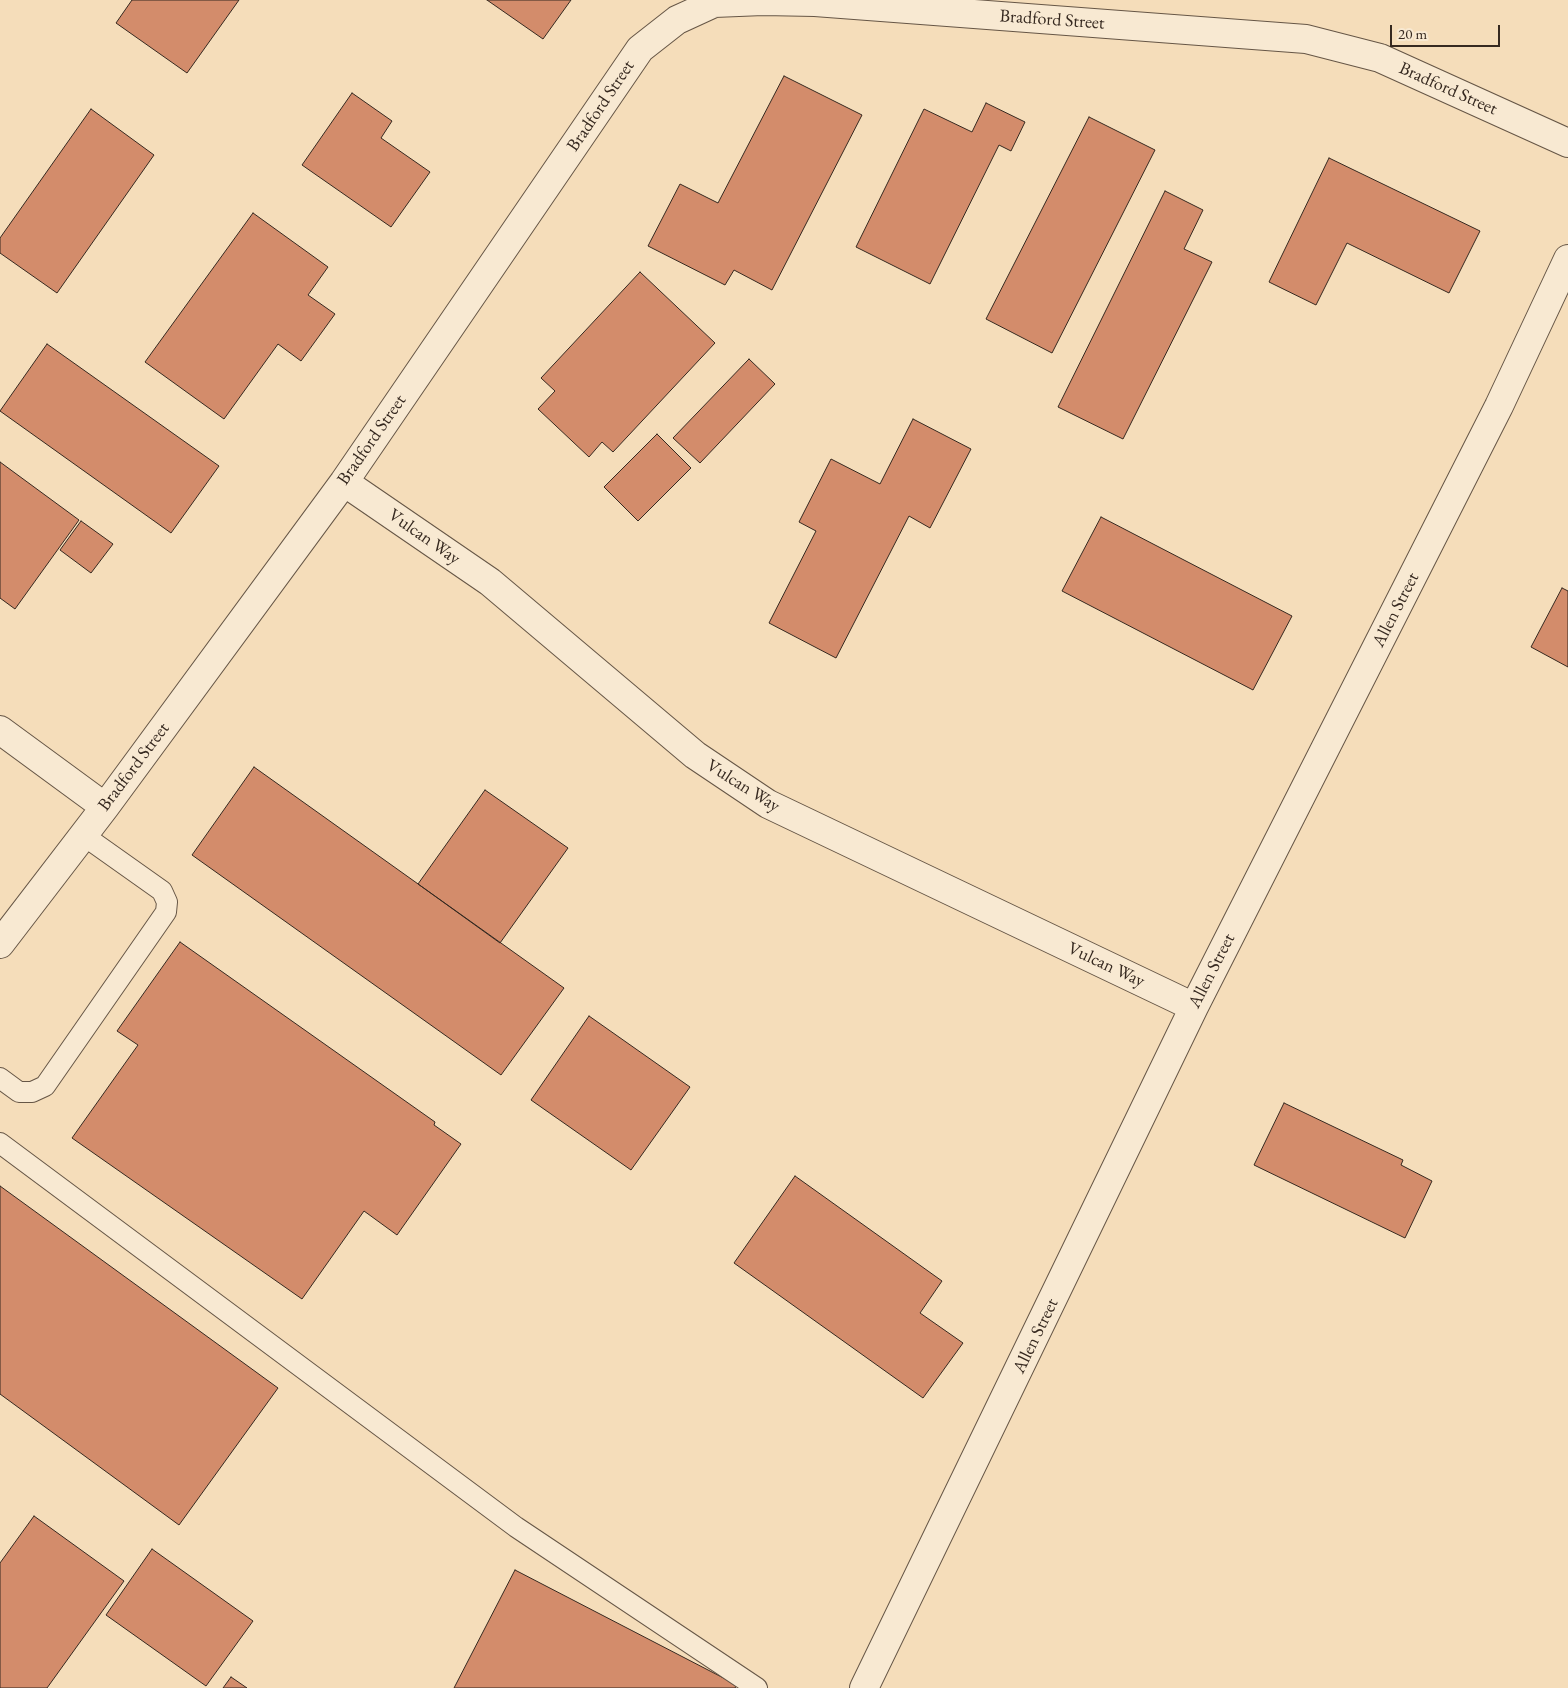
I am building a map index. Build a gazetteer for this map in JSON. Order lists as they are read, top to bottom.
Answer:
{
  "streets": {
    "street": ["Bradford Street", "Vulcan Way", "Allen Street"]
  },
  "crossings": [
    ["Bradford Street", "Vulcan Way"],
    ["Vulcan Way", "Allen Street"]
  ],
  "scale_bar": "20 m"
}
